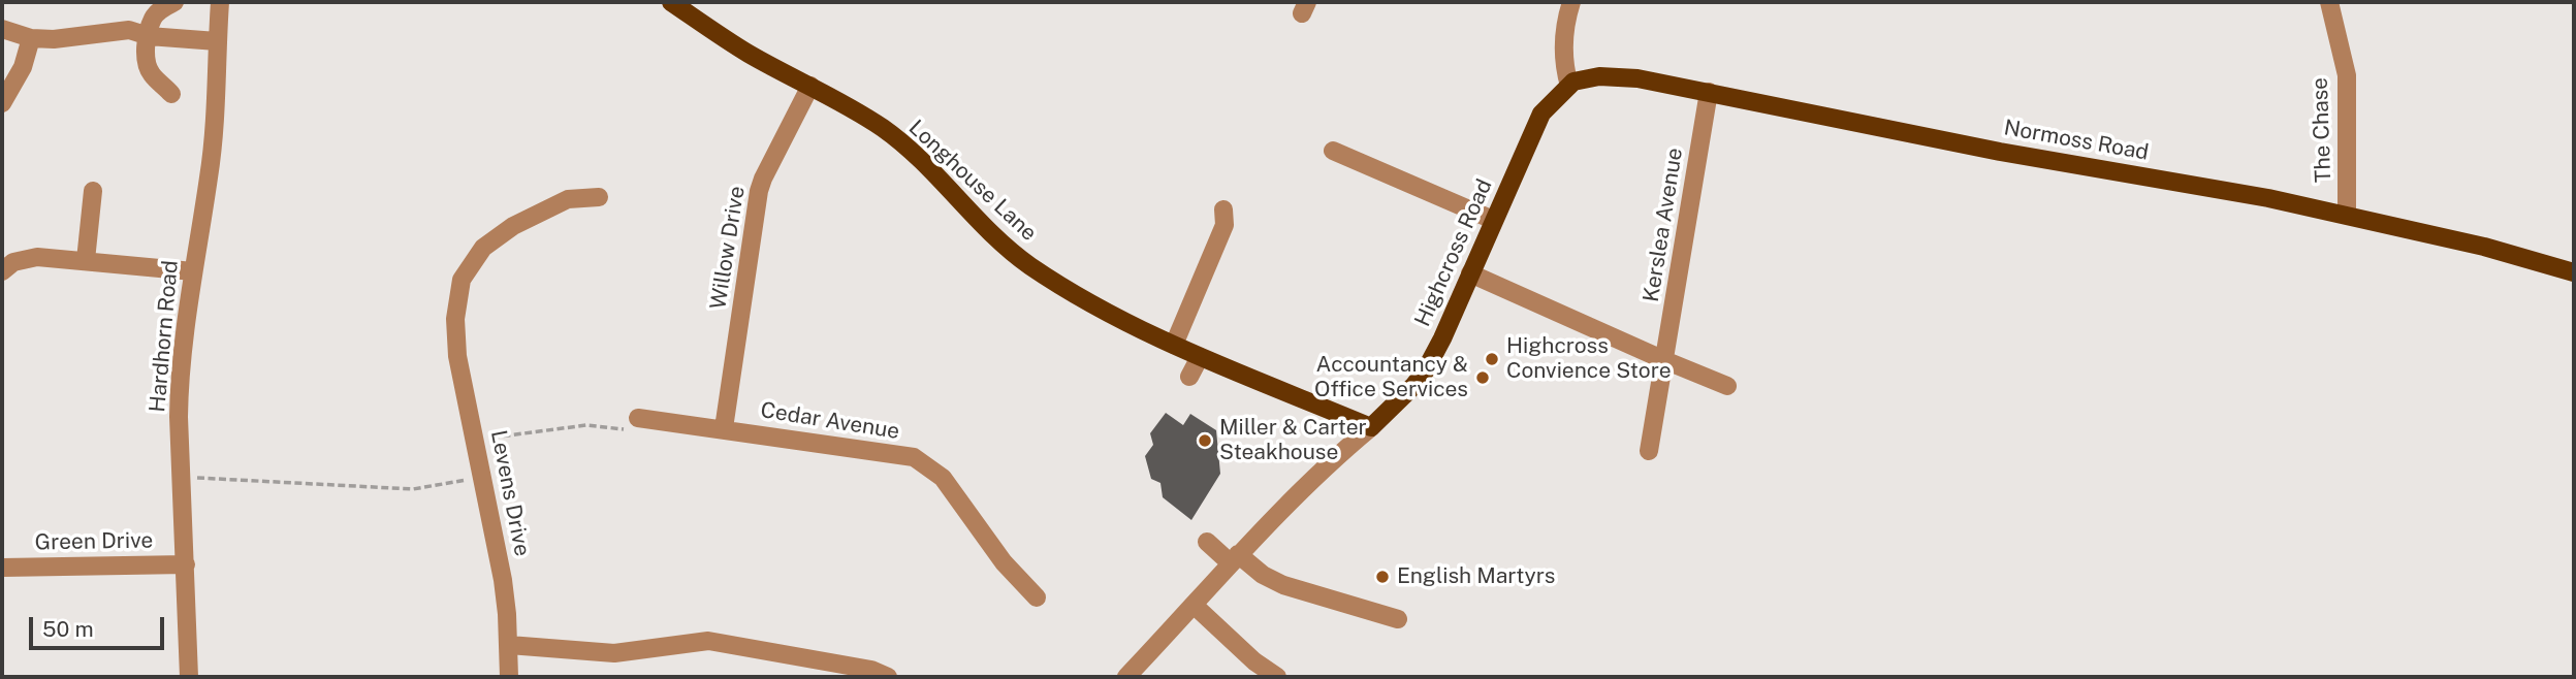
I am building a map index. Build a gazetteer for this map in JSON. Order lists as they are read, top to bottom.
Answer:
{
  "streets": {
    "main road": ["Normoss Road", "Longhouse Lane", "Highcross Road"],
    "street": [
      "The Chase",
      "Kerslea Avenue",
      "Willow Drive",
      "Hardhorn Road",
      "Cedar Avenue",
      "Levens Drive",
      "Green Drive"
    ]
  },
  "crossings": [
    ["The Chase", "Normoss Road"],
    ["Normoss Road", "Kerslea Avenue"],
    ["Normoss Road", "Highcross Road"],
    ["Longhouse Lane", "Willow Drive"],
    ["Longhouse Lane", "Highcross Road"],
    ["Willow Drive", "Cedar Avenue"],
    ["Hardhorn Road", "Green Drive"]
  ],
  "places": [
    "Highcross Convience Store",
    "Accountancy & Office Services",
    "Miller & Carter Steakhouse",
    "English Martyrs"
  ],
  "scale_bar": "50 m"
}
